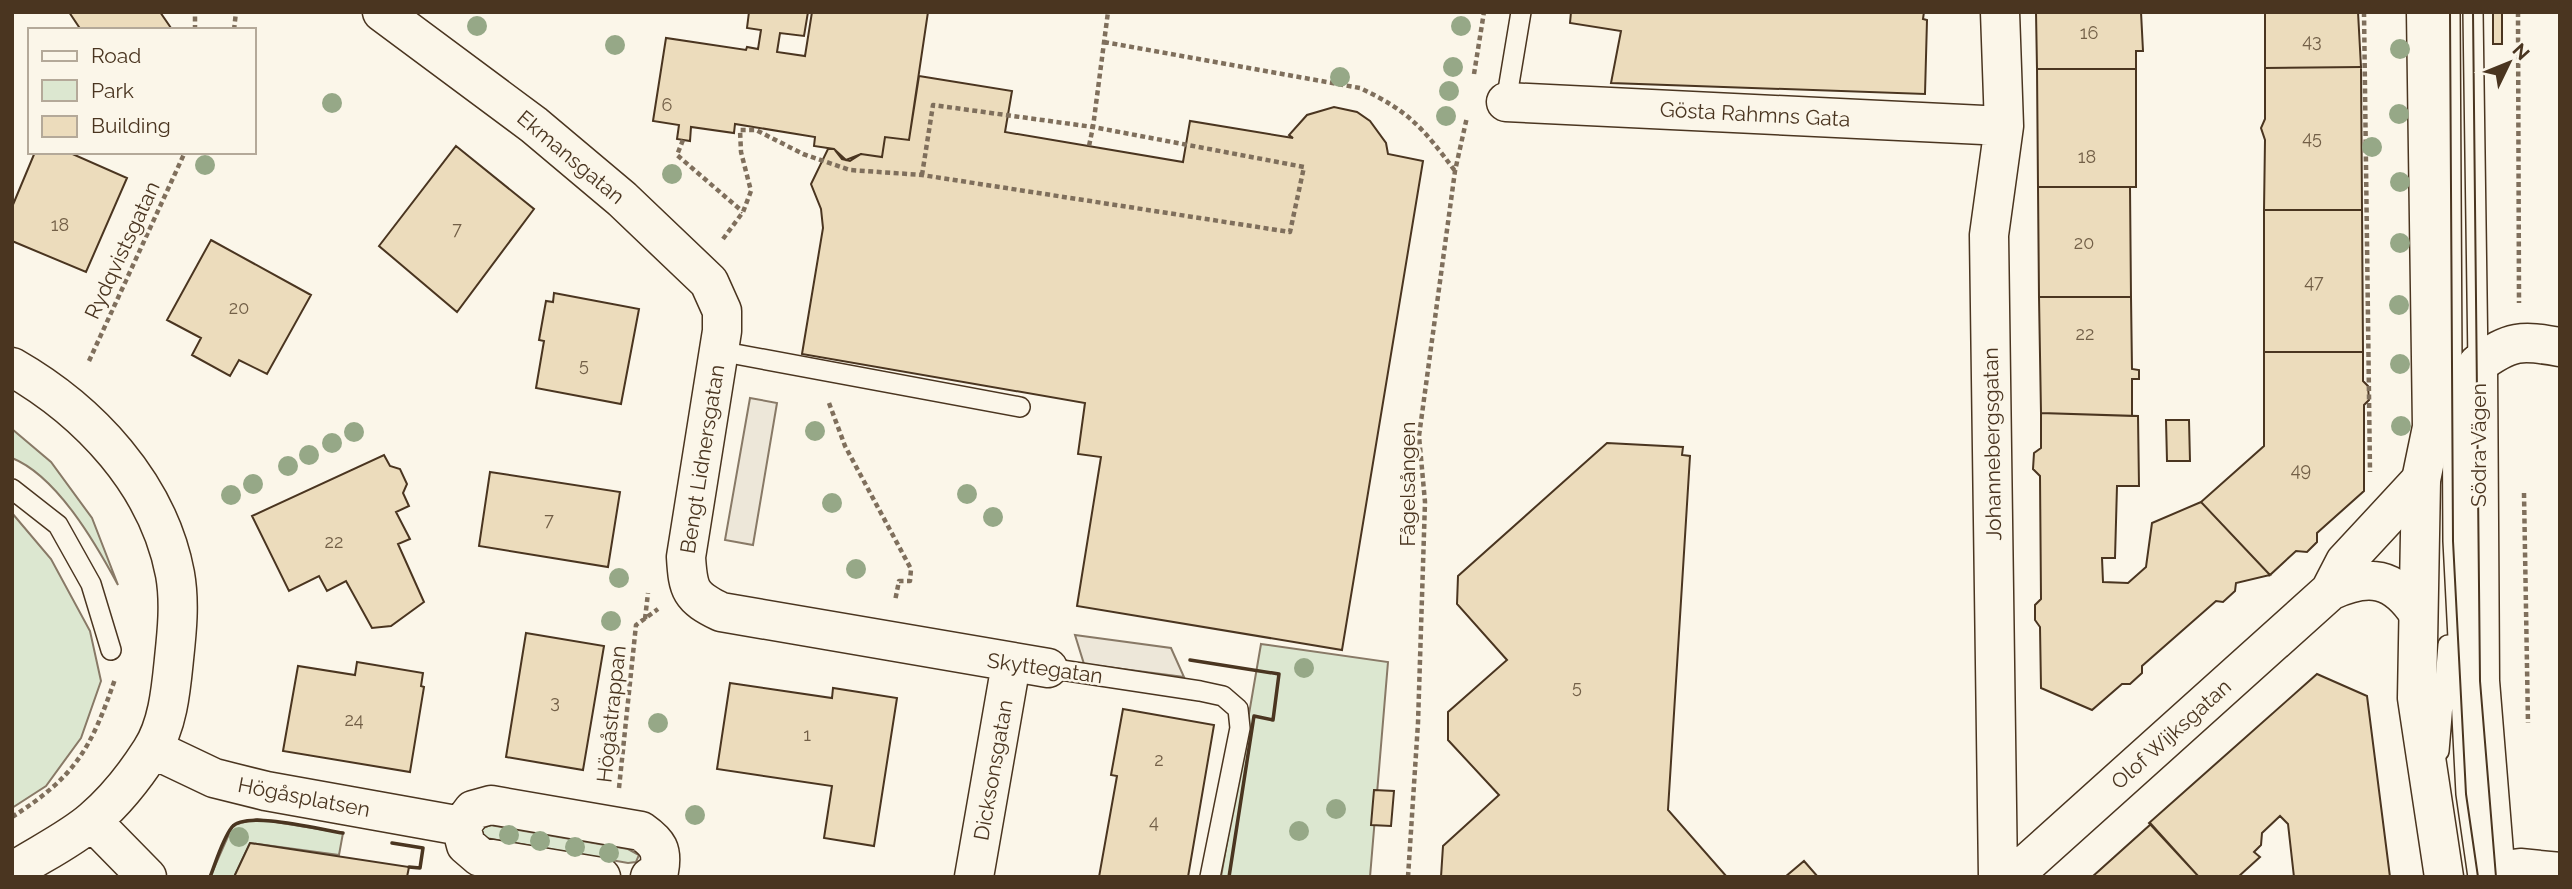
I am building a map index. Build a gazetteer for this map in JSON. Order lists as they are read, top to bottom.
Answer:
{
  "streets": {
    "street": [
      "Gösta Rahmns Gata",
      "Ekmansgatan",
      "Johannebergsgatan",
      "Södra Vägen",
      "Bengt Lidnersgatan",
      "Skyttegatan",
      "Olof Wijksgatan",
      "Dicksonsgatan",
      "Högåsplatsen"
    ],
    "path": ["Rydqvistsgatan", "Fågelsången", "Högåstrappan"]
  },
  "crossings": [
    ["Gösta Rahmns Gata", "Johannebergsgatan"],
    ["Gösta Rahmns Gata", "Fågelsången"],
    ["Ekmansgatan", "Bengt Lidnersgatan"],
    ["Södra Vägen", "Olof Wijksgatan"],
    ["Bengt Lidnersgatan", "Skyttegatan"],
    ["Bengt Lidnersgatan", "Högåstrappan"],
    ["Skyttegatan", "Högåstrappan"],
    ["Skyttegatan", "Dicksonsgatan"]
  ],
  "house_numbers": [
    "16",
    "43",
    "6",
    "45",
    "18",
    "18",
    "7",
    "20",
    "47",
    "20",
    "22",
    "5",
    "49",
    "7",
    "22",
    "5",
    "3",
    "24",
    "1",
    "2",
    "4"
  ],
  "legend": ["Road", "Park", "Building"],
  "north": "top right"
}
